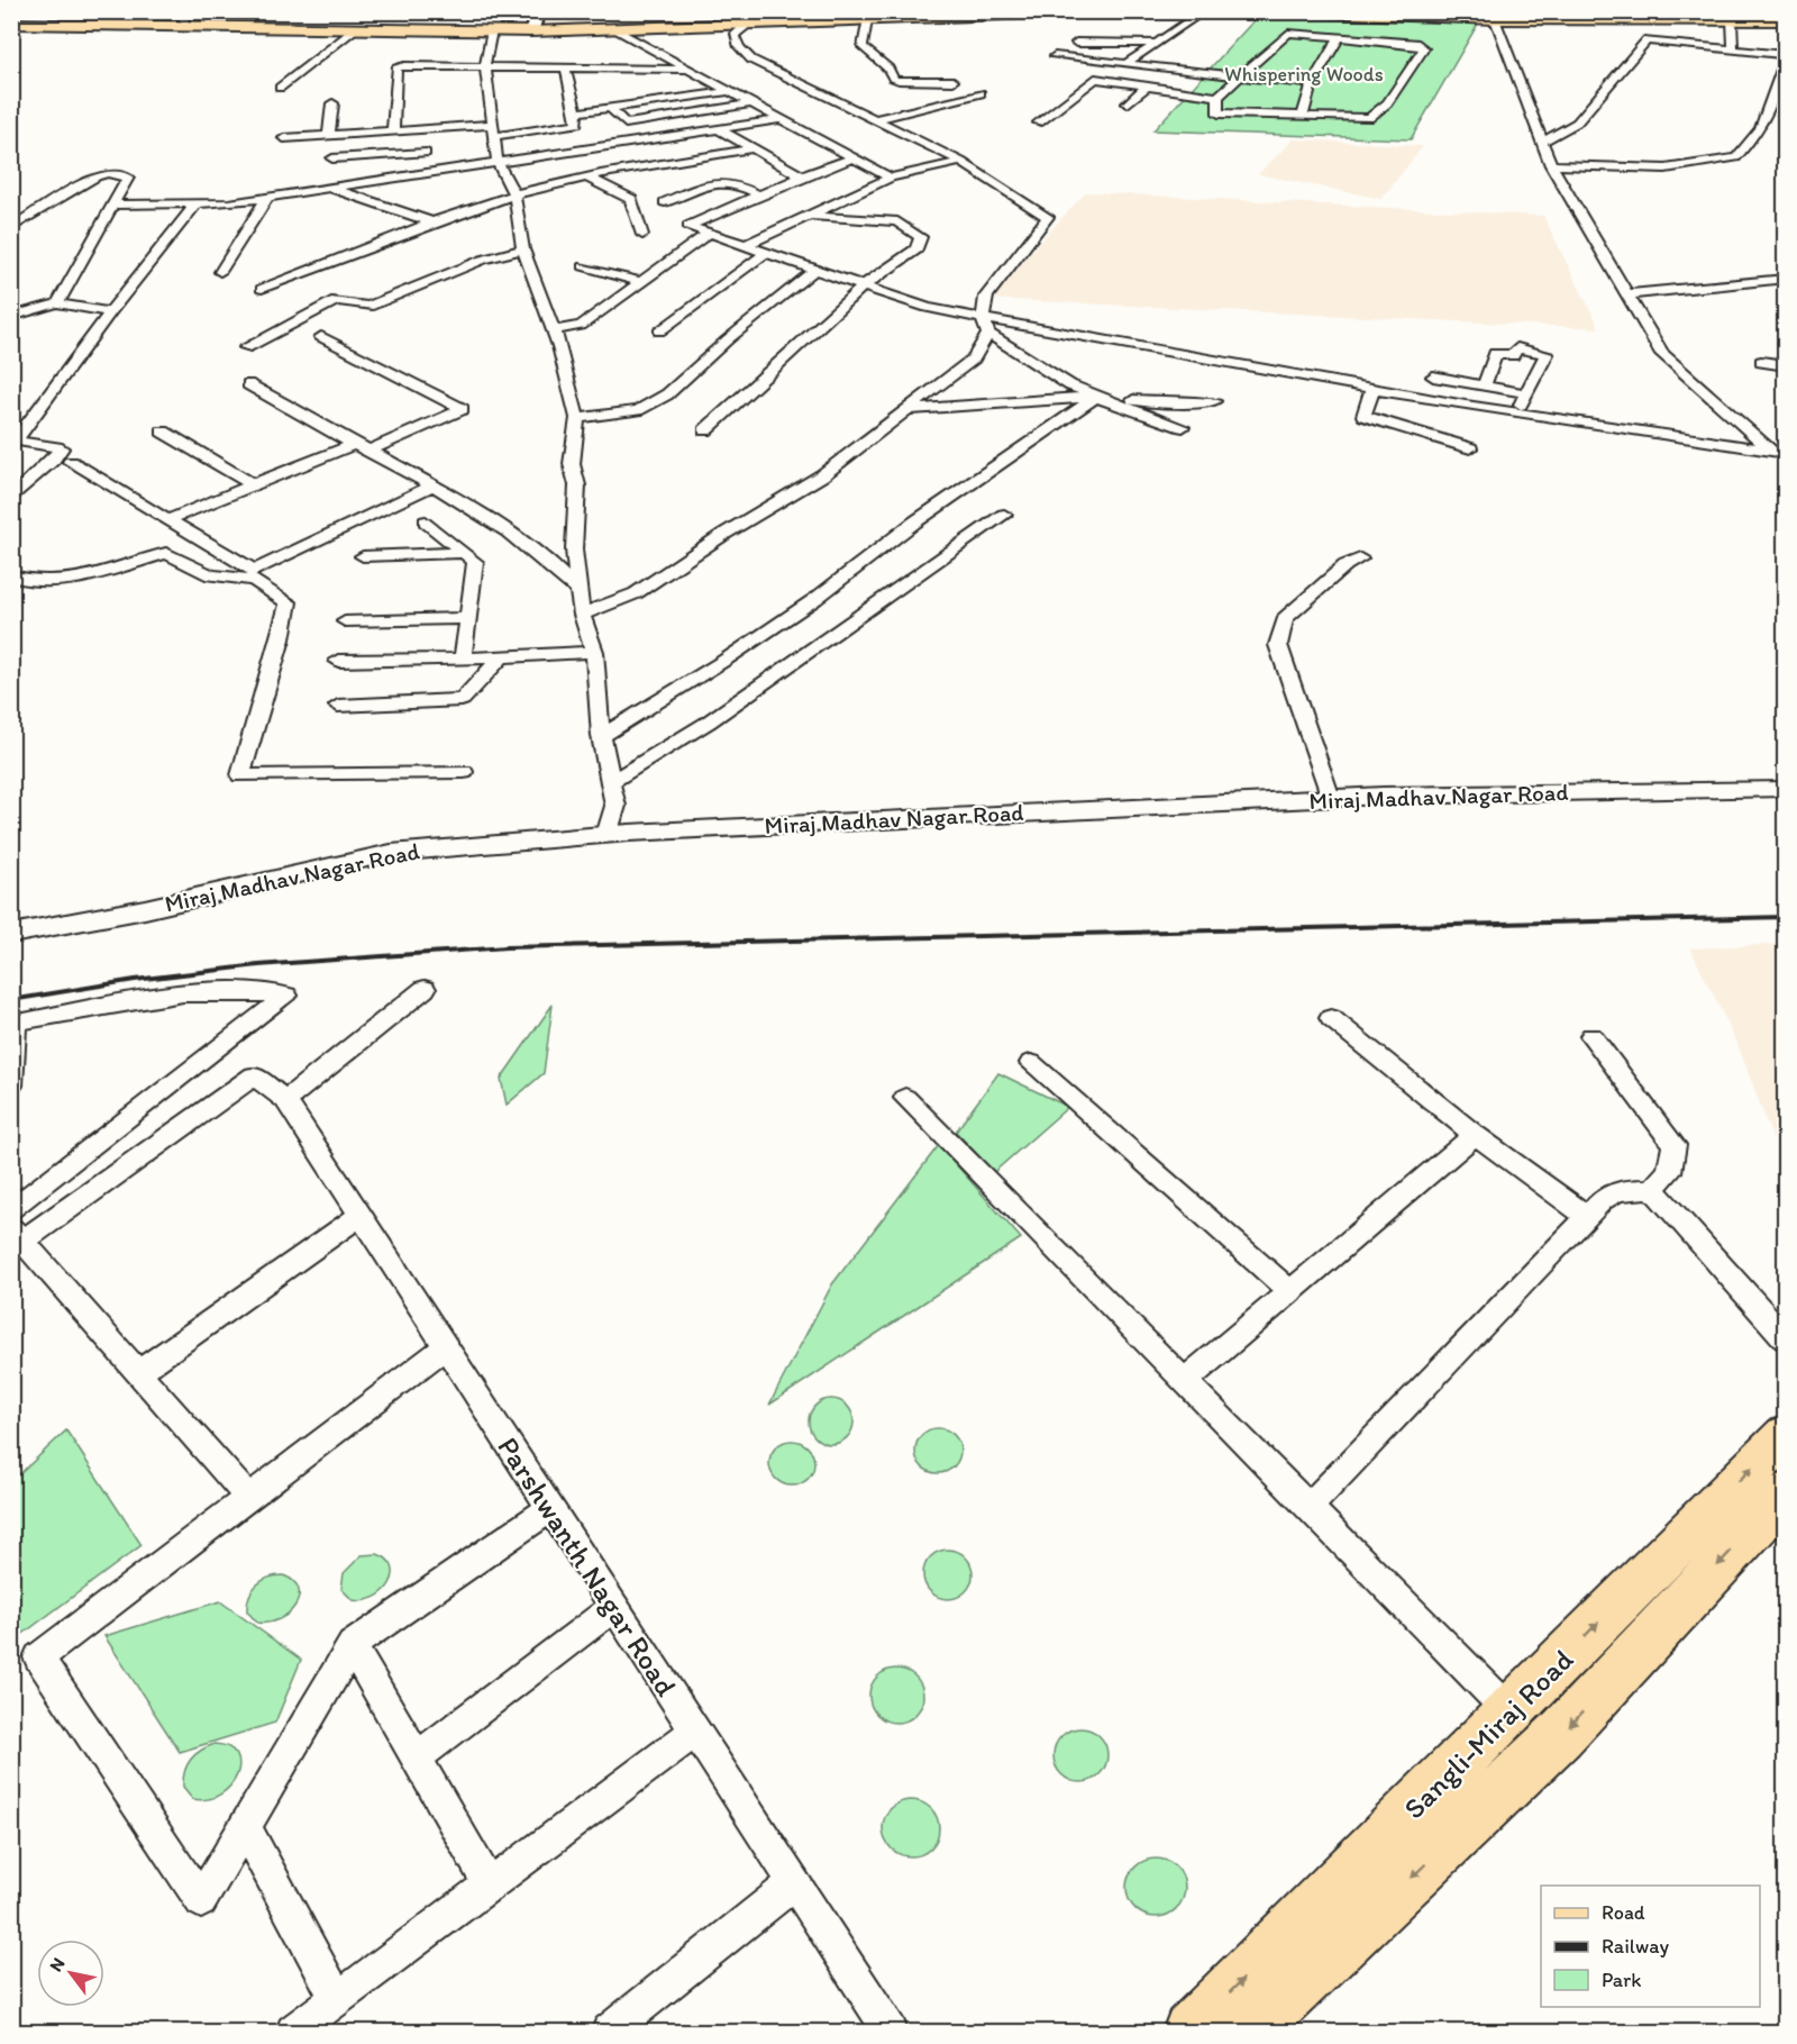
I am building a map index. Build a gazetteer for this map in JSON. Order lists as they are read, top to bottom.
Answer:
{
  "streets": {
    "highway": ["Sangli-Miraj Road"],
    "street": ["Miraj Madhav Nagar Road", "Parshwanth Nagar Road"]
  },
  "parks": ["Whispering Woods"],
  "legend": ["Road", "Railway", "Park"],
  "north": "top left"
}
